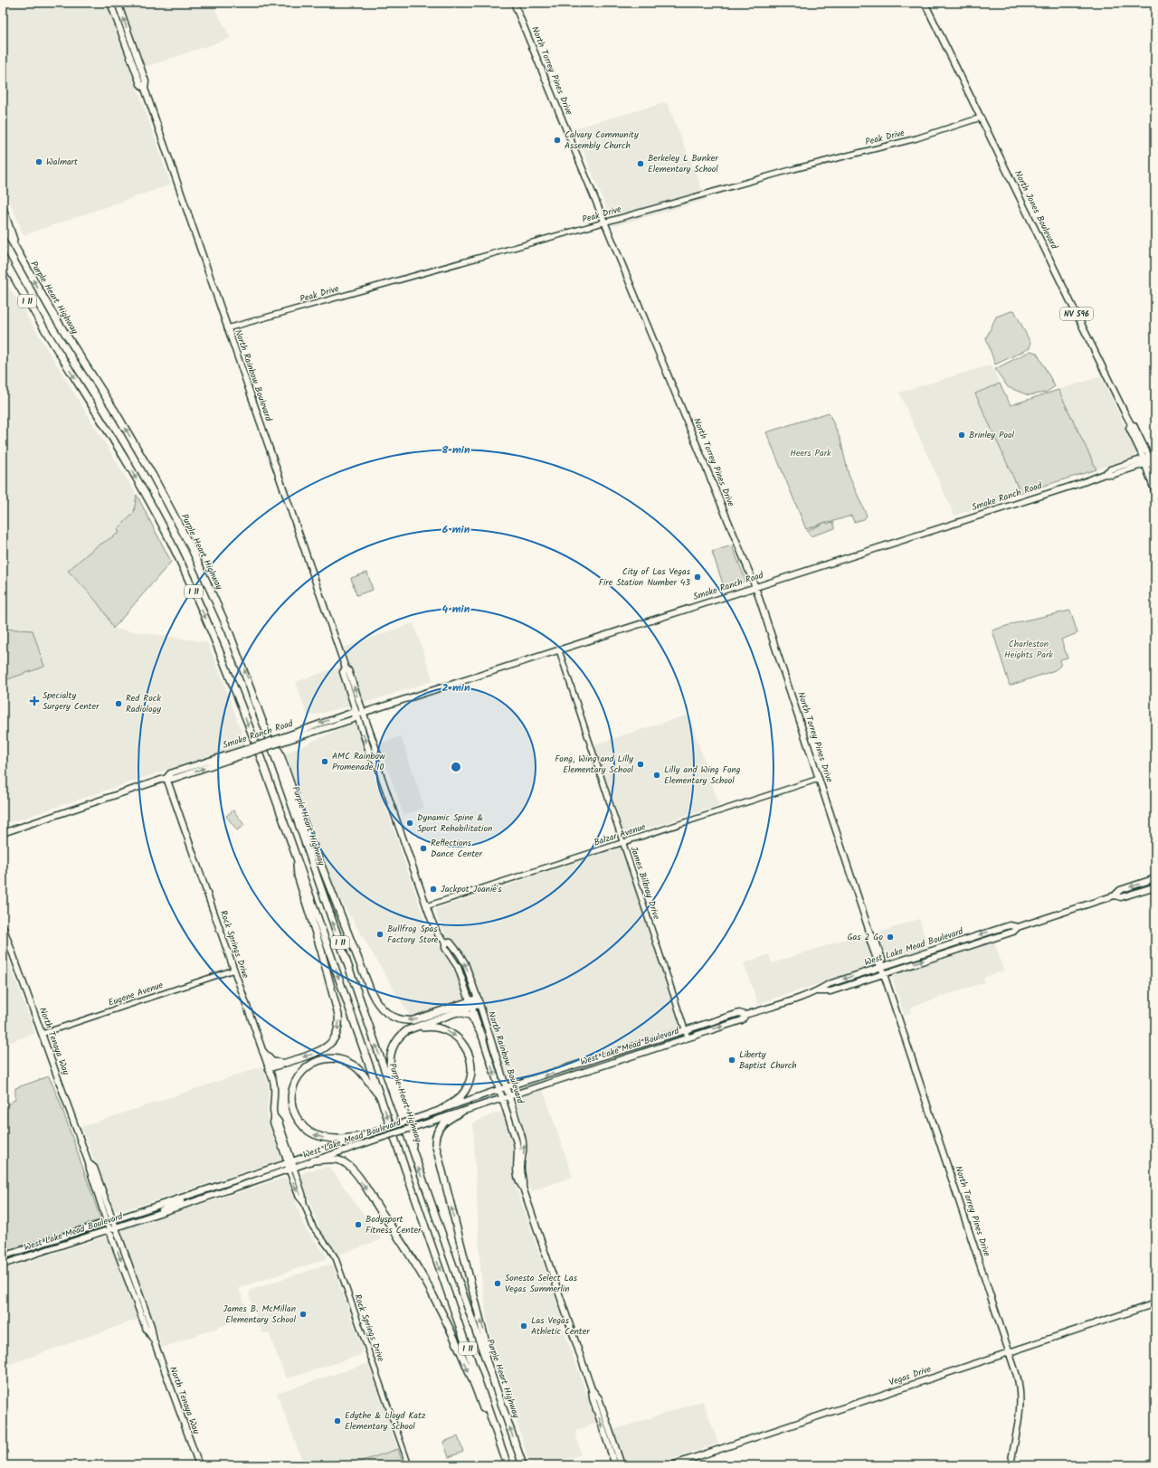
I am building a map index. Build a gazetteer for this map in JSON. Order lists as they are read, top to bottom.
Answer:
{
  "streets": {
    "highway": ["Purple Heart Highway", "I 11"],
    "main road": [
      "North Torrey Pines Drive",
      "North Jones Boulevard",
      "NV 596",
      "North Rainbow Boulevard",
      "Smoke Ranch Road",
      "Rock Springs Drive",
      "West Lake Mead Boulevard",
      "North Tenaya Way",
      "Vegas Drive"
    ],
    "street": [
      "Peak Drive",
      "Balzar Avenue",
      "James Bilbray Drive",
      "Eugene Avenue"
    ]
  },
  "crossings": [
    ["North Torrey Pines Drive", "Peak Drive"],
    ["North Torrey Pines Drive", "Smoke Ranch Road"],
    ["North Torrey Pines Drive", "Balzar Avenue"],
    ["North Torrey Pines Drive", "West Lake Mead Boulevard"],
    ["North Torrey Pines Drive", "Vegas Drive"],
    ["Peak Drive", "North Jones Boulevard"],
    ["Peak Drive", "North Rainbow Boulevard"],
    ["North Jones Boulevard", "Smoke Ranch Road"],
    ["North Rainbow Boulevard", "Smoke Ranch Road"],
    ["North Rainbow Boulevard", "Balzar Avenue"],
    ["North Rainbow Boulevard", "West Lake Mead Boulevard"],
    ["Smoke Ranch Road", "James Bilbray Drive"],
    ["Smoke Ranch Road", "Rock Springs Drive"],
    ["Balzar Avenue", "James Bilbray Drive"],
    ["James Bilbray Drive", "West Lake Mead Boulevard"],
    ["Rock Springs Drive", "West Lake Mead Boulevard"],
    ["Rock Springs Drive", "Eugene Avenue"],
    ["West Lake Mead Boulevard", "North Tenaya Way"],
    ["Eugene Avenue", "North Tenaya Way"]
  ],
  "parks": ["Heers Park", "Charleston Heights Park"],
  "places": {
    "other": [
      "Calvary Community Assembly Church",
      "Walmart",
      "Berkeley L Bunker Elementary School",
      "Brinley Pool",
      "City of Las Vegas Fire Station Number 43",
      "Red Rock Radiology",
      "AMC Rainbow Promenade 10",
      "Fong, Wing and Lilly Elementary School",
      "Lilly and Wing Fong Elementary School",
      "Dynamic Spine & Sport Rehabilitation",
      "Reflections Dance Center",
      "Jackpot Joanie's",
      "Bullfrog Spas Factory Store",
      "Gas 2 Go",
      "Liberty Baptist Church",
      "Bodysport Fitness Center",
      "Sonesta Select Las Vegas Summerlin",
      "James B. McMillan Elementary School",
      "Las Vegas Athletic Center",
      "Edythe & Lloyd Katz Elementary School"
    ],
    "health": ["Specialty Surgery Center"]
  },
  "rings": [
    "8 min",
    "6 min",
    "4 min",
    "2 min"
  ]
}
